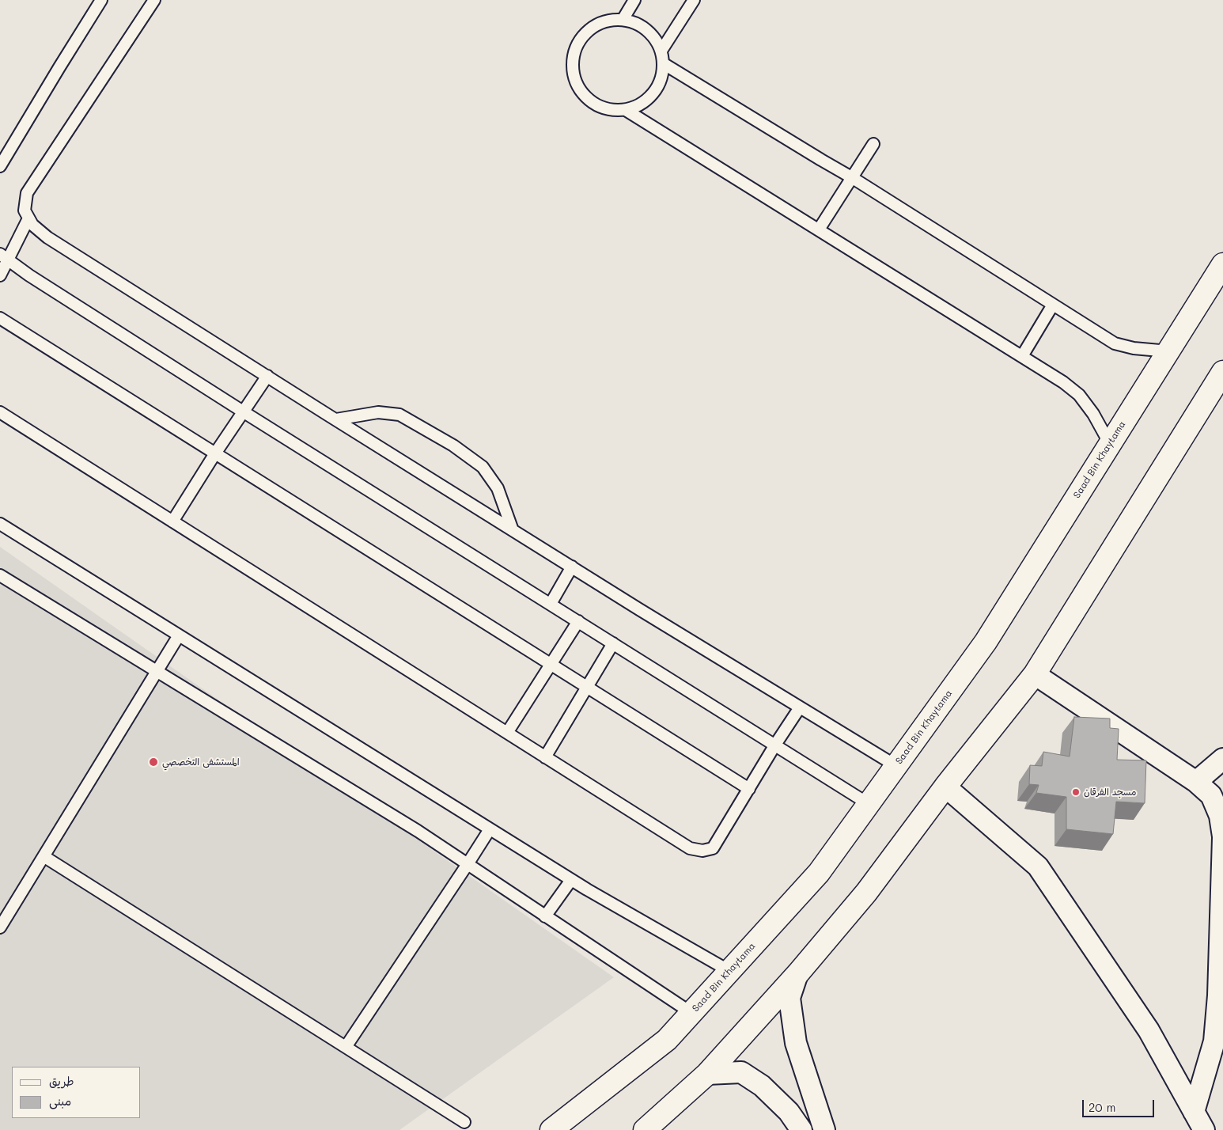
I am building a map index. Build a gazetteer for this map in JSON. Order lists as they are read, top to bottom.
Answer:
{
  "streets": {
    "main road": ["Saad Bin Khaytama"]
  },
  "places": ["المستشفى التخصصي", "مسجد الفرقان"],
  "legend": ["طريق", "مبنى"],
  "scale_bar": "20 m"
}
